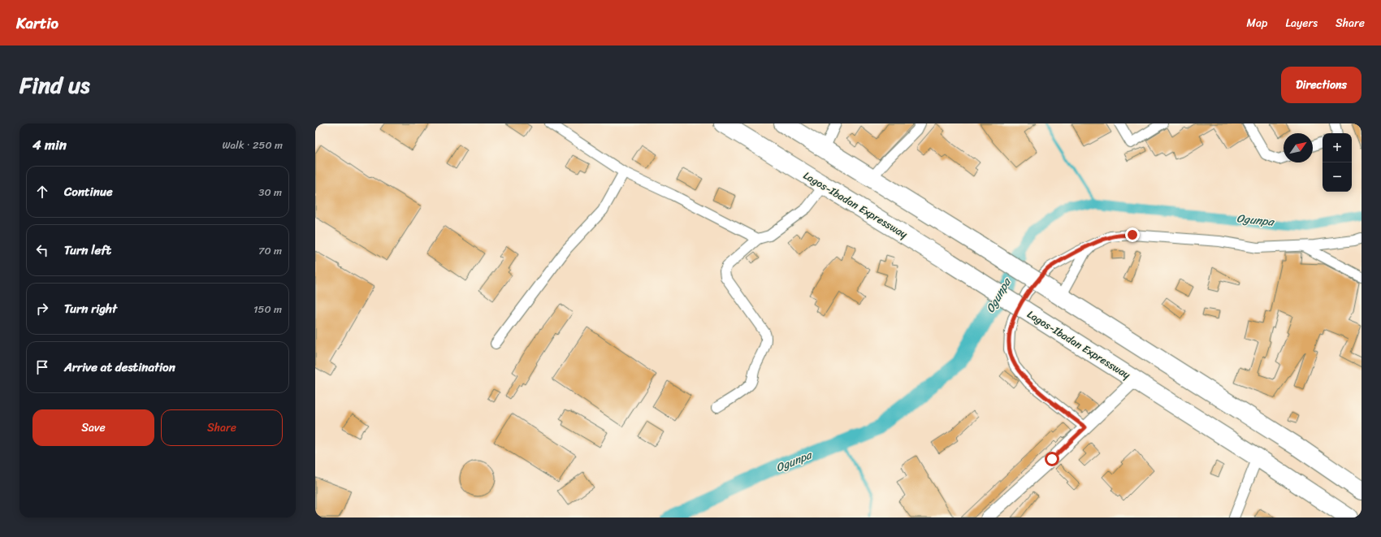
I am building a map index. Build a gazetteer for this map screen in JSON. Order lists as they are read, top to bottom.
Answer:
{
  "streets": {
    "highway": ["Lagos-Ibadan Expressway"]
  },
  "water": ["Ogunpa"],
  "north": "top right",
  "page": {
    "header": "Kartio",
    "nav": ["Map", "Layers", "Share"],
    "title": "Find us",
    "buttons": [
      "Directions",
      ["Save", "Share"]
    ],
    "heading": ["4 min", "Walk · 250 m"],
    "map_buttons": ["+", "−"],
    "list": [
      ["Continue", "30 m"],
      ["Turn left", "70 m"],
      ["Turn right", "150 m"],
      "Arrive at destination"
    ]
  }
}
